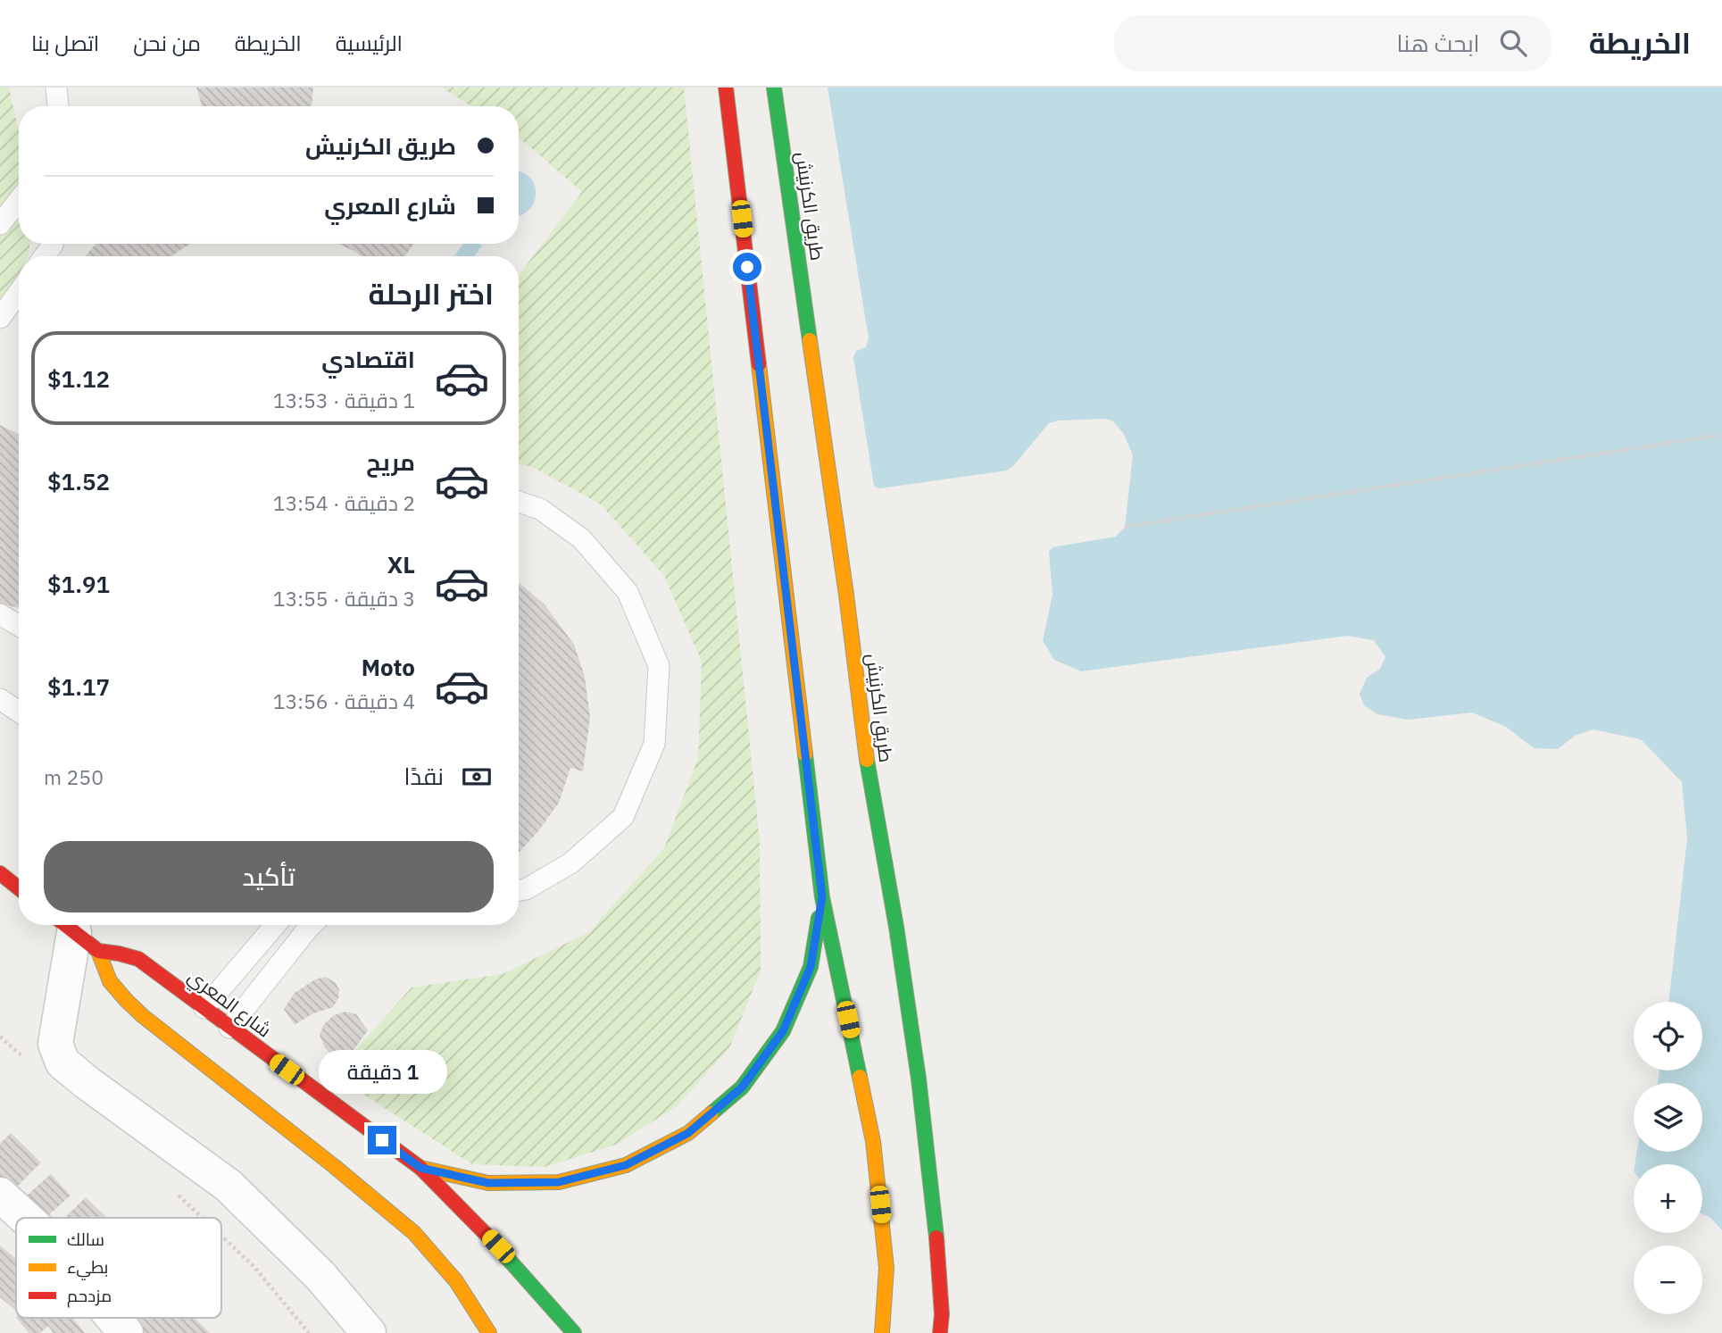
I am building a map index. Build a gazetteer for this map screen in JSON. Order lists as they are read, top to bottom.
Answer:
{
  "streets": {
    "main road": ["طريق الكرنيش", "شارع المعري"]
  },
  "legend": ["سالك", "بطيء", "مزدحم"],
  "page": {
    "header": "الخريطة",
    "search": "ابحث هنا",
    "nav": [
      "الرئيسية",
      "الخريطة",
      "من نحن",
      "اتصل بنا"
    ],
    "banner": ["طريق الكرنيش", "شارع المعري"],
    "heading": "اختر الرحلة",
    "list": [
      {
        "name": "اقتصادي",
        "note": "1 دقيقة · 13:53",
        "value": "$1.12"
      },
      {
        "name": "مريح",
        "note": "2 دقيقة · 13:54",
        "value": "$1.52"
      },
      {
        "name": "XL",
        "note": "3 دقيقة · 13:55",
        "value": "$1.91"
      },
      {
        "name": "Moto",
        "note": "4 دقيقة · 13:56",
        "value": "$1.17"
      }
    ],
    "pay": ["نقدًا", "250 m"],
    "buttons": "تأكيد",
    "map_buttons": ["+", "−"],
    "bubble": "1 دقيقة"
  }
}
